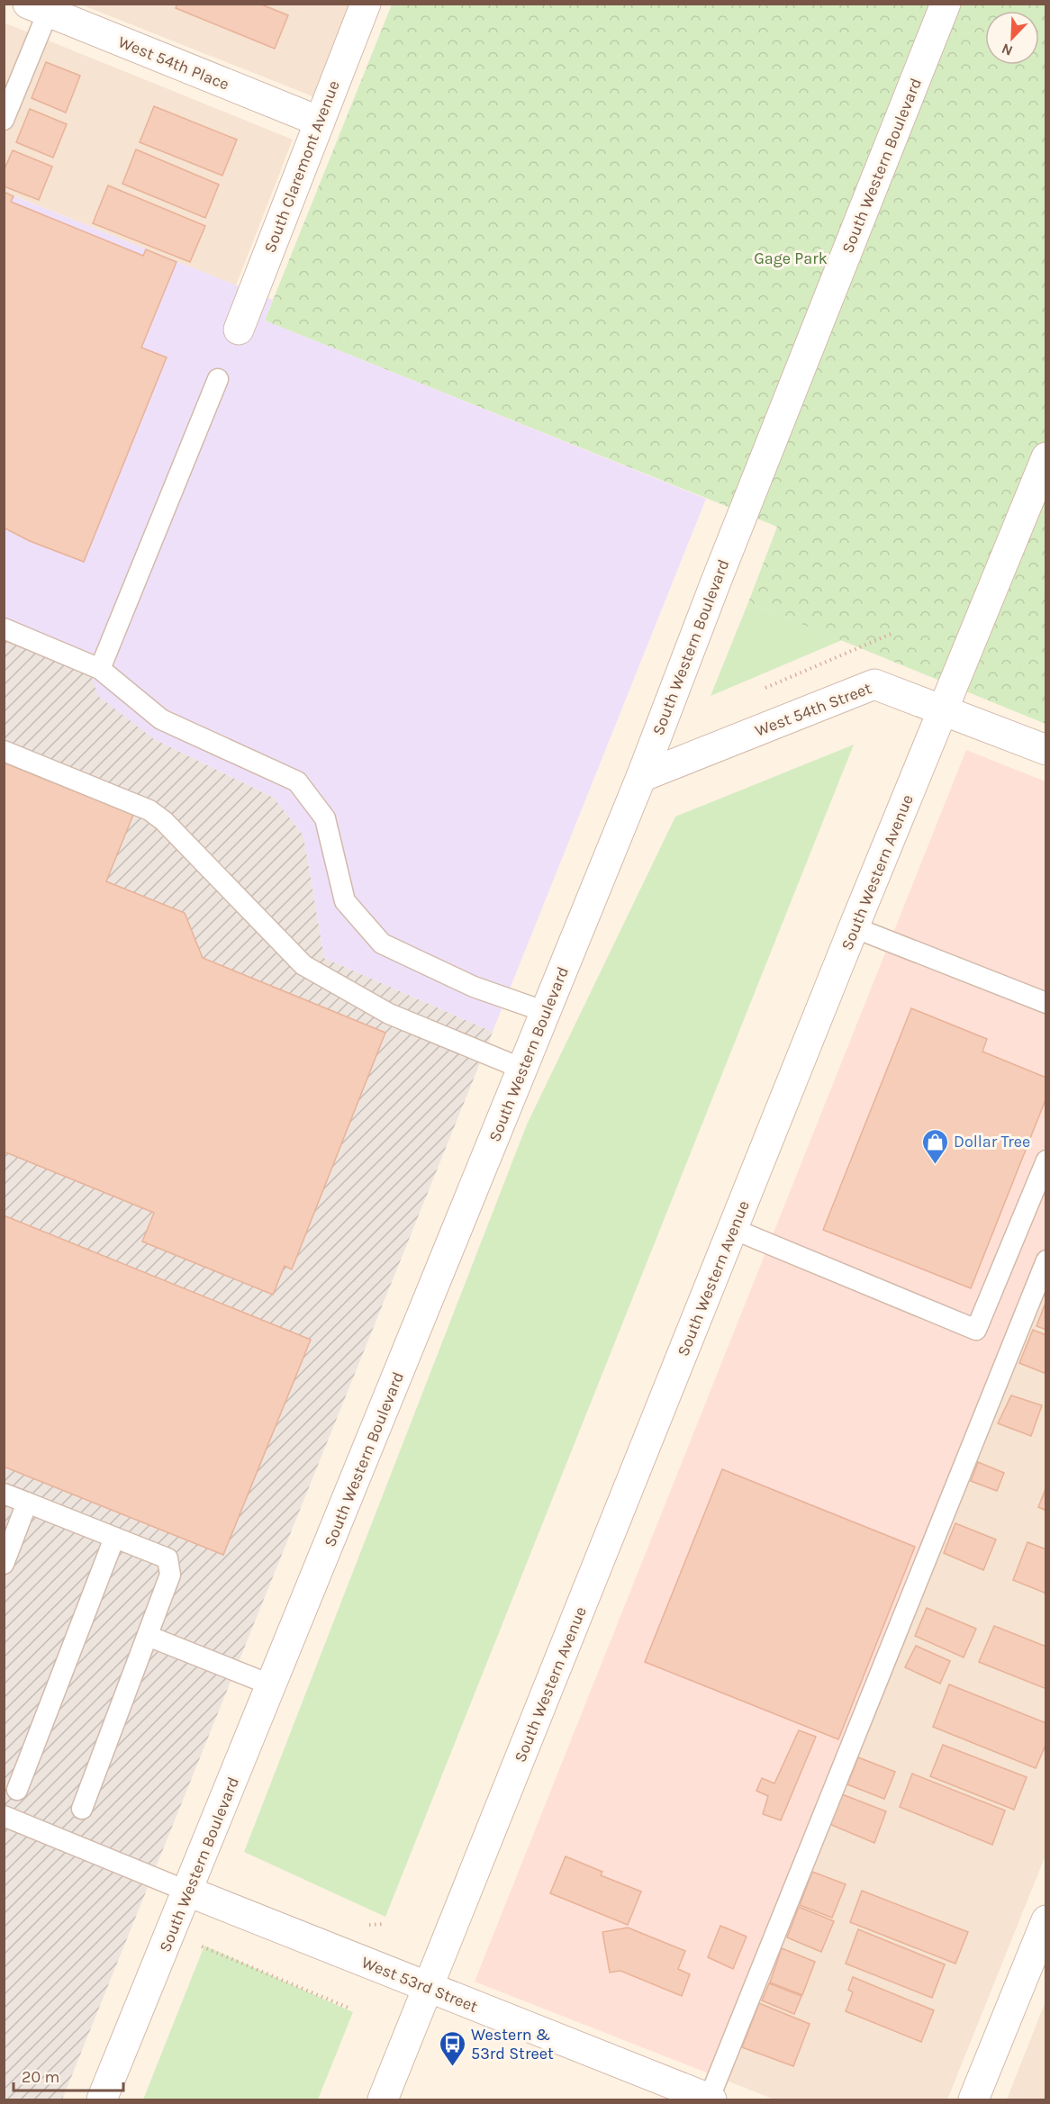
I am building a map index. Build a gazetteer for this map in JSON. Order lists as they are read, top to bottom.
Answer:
{
  "streets": {
    "street": [
      "West 54th Place",
      "South Western Boulevard",
      "South Claremont Avenue",
      "West 54th Street",
      "South Western Avenue",
      "West 53rd Street"
    ]
  },
  "crossings": [
    ["West 54th Place", "South Claremont Avenue"],
    ["South Western Boulevard", "West 54th Street"],
    ["South Western Boulevard", "West 53rd Street"],
    ["West 54th Street", "South Western Avenue"],
    ["South Western Avenue", "West 53rd Street"]
  ],
  "parks": ["Gage Park"],
  "places": {
    "shop": ["Dollar Tree"],
    "bus stop": ["Western & 53rd Street"]
  },
  "scale_bar": "20 m",
  "north": "bottom left"
}
